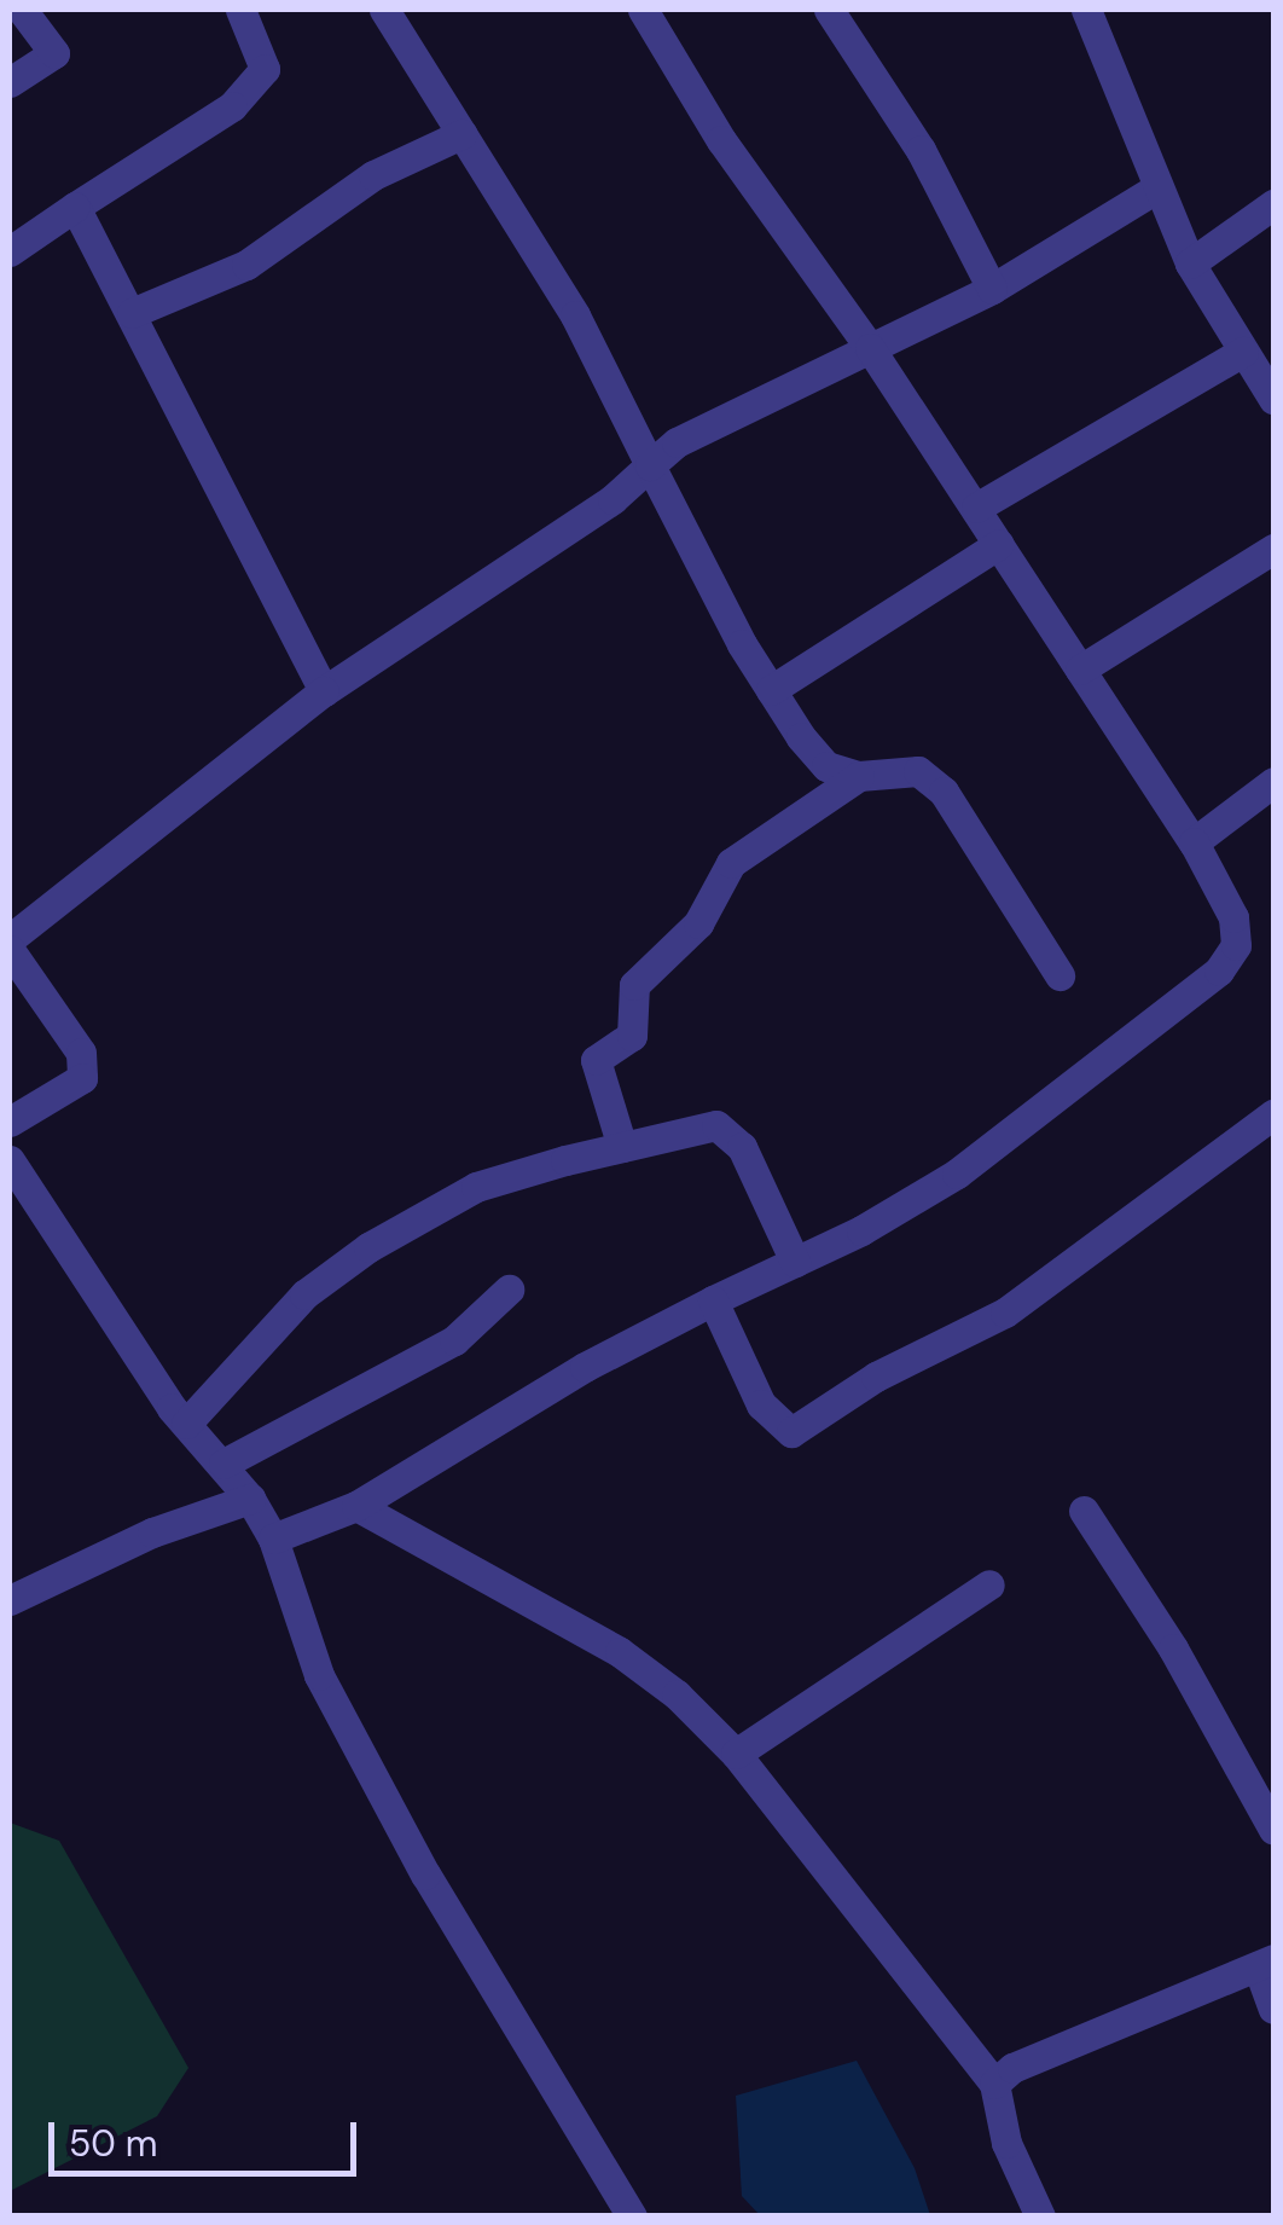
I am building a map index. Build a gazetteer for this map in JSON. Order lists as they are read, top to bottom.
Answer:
{
  "scale_bar": "50 m"
}
